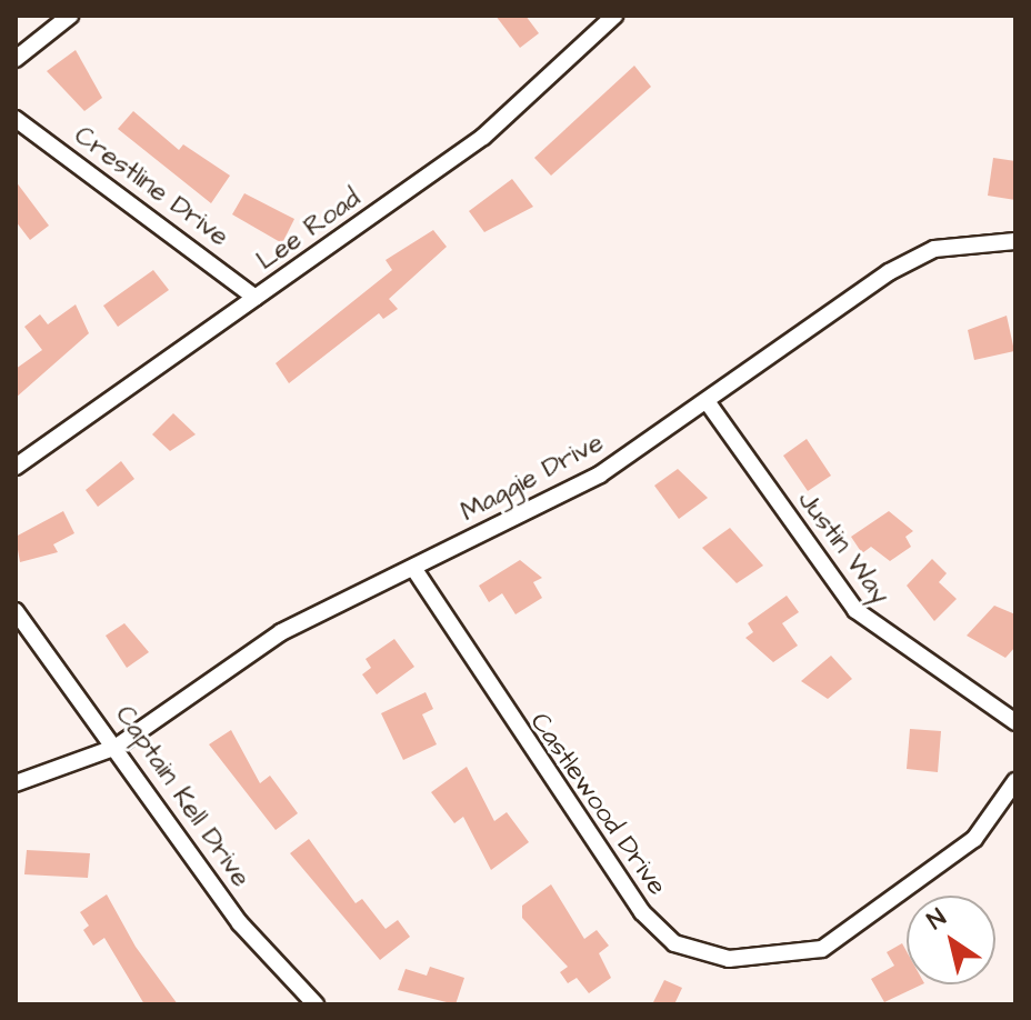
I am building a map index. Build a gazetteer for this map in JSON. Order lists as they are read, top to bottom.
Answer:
{
  "streets": {
    "street": [
      "Crestline Drive",
      "Lee Road",
      "Maggie Drive",
      "Justin Way",
      "Captain Kell Drive",
      "Castlewood Drive"
    ]
  },
  "crossings": [
    ["Crestline Drive", "Lee Road"],
    ["Maggie Drive", "Justin Way"],
    ["Maggie Drive", "Captain Kell Drive"],
    ["Maggie Drive", "Castlewood Drive"]
  ],
  "north": "top left"
}
